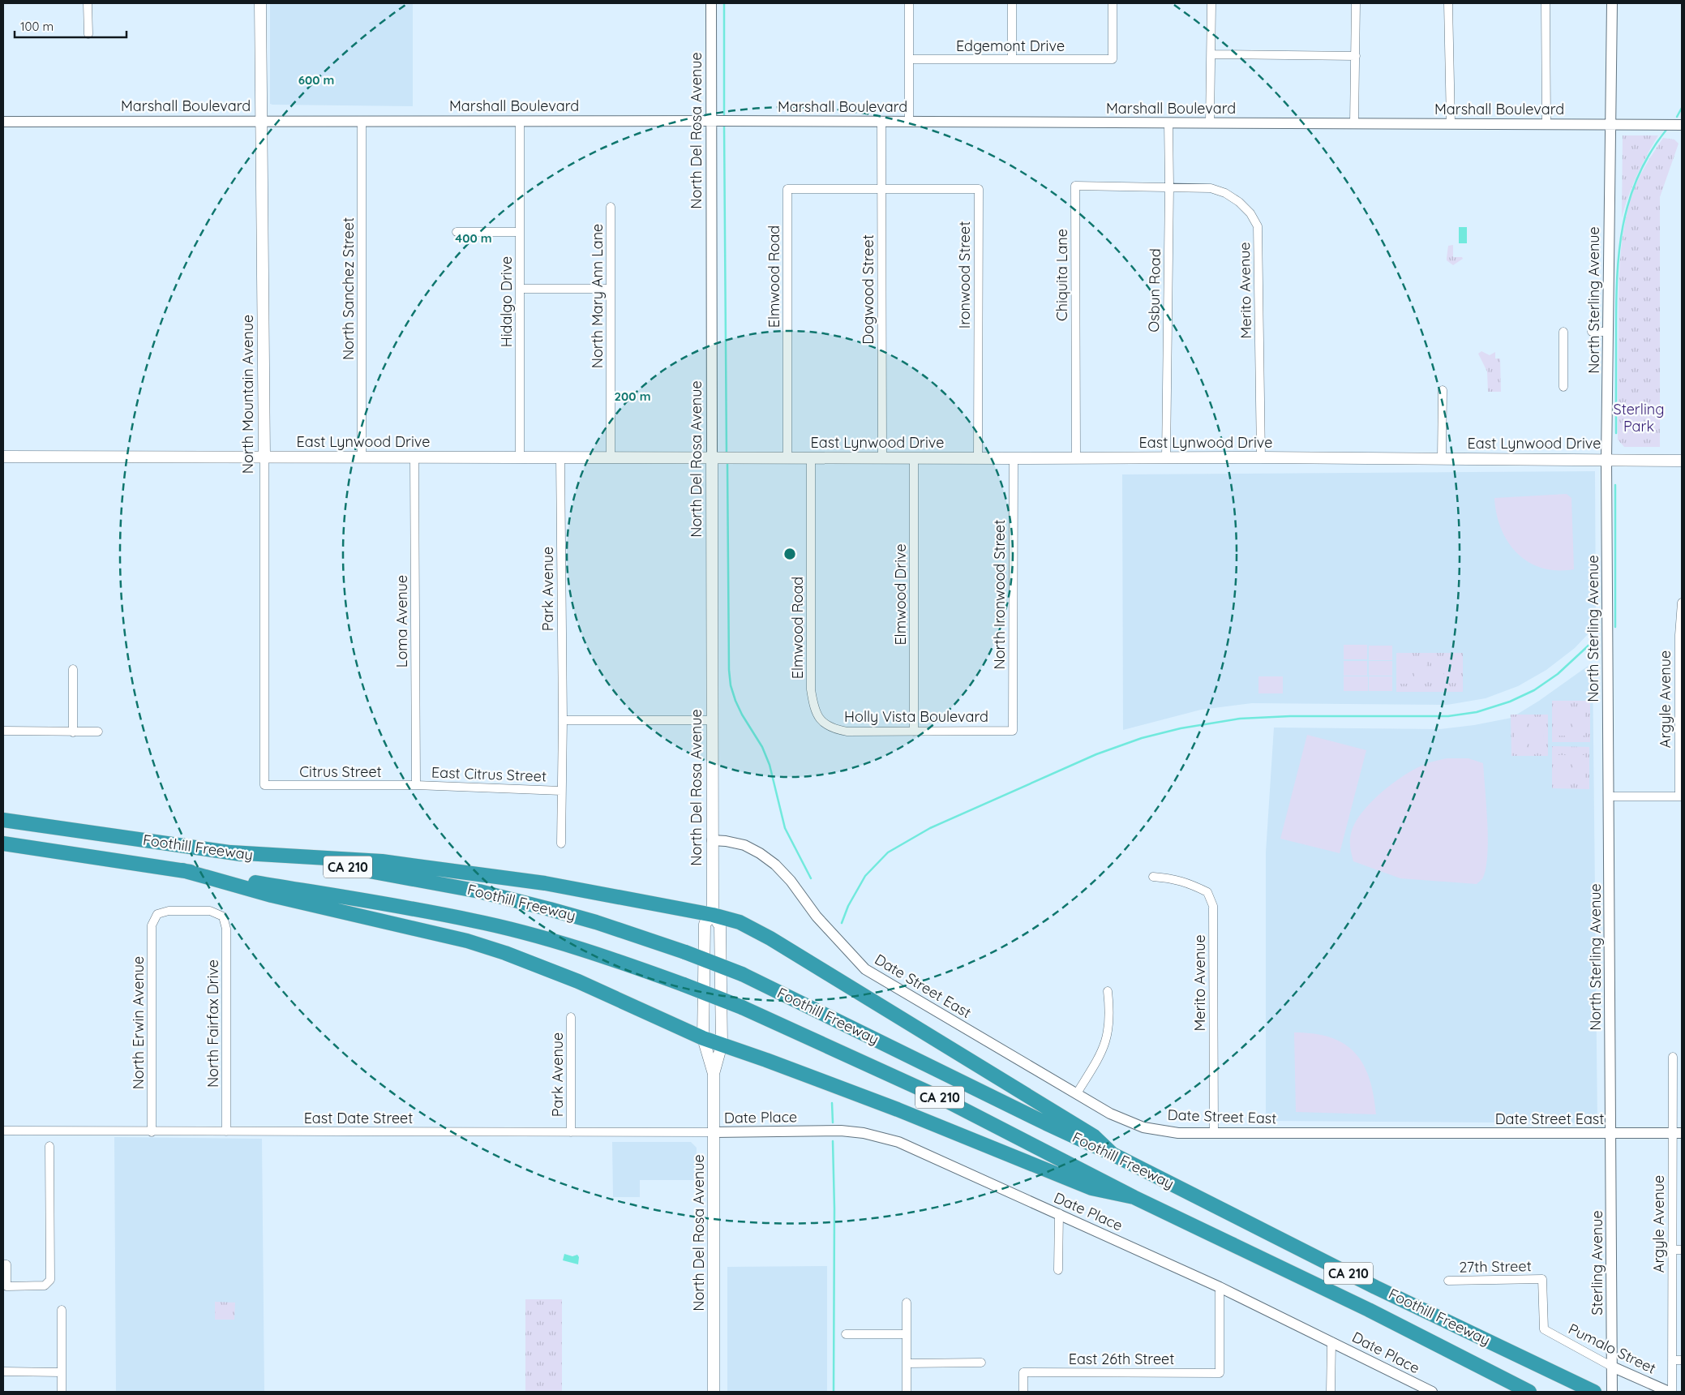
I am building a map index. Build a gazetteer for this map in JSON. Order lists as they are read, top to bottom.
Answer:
{
  "streets": {
    "highway": ["Foothill Freeway", "CA 210"],
    "main road": ["North Del Rosa Avenue", "North Mountain Avenue", "East Lynwood Drive"],
    "street": [
      "Edgemont Drive",
      "Marshall Boulevard",
      "Ironwood Street",
      "Chiquita Lane",
      "Elmwood Road",
      "North Sanchez Street",
      "Dogwood Street",
      "Osbun Road",
      "Merito Avenue",
      "North Mary Ann Lane",
      "North Sterling Avenue",
      "Hidalgo Drive",
      "Park Avenue",
      "Elmwood Drive",
      "North Ironwood Street",
      "Loma Avenue",
      "Argyle Avenue",
      "Holly Vista Boulevard",
      "Citrus Street",
      "East Citrus Street",
      "Date Street East",
      "North Erwin Avenue",
      "North Fairfax Drive",
      "Date Place",
      "East Date Street",
      "Sterling Avenue",
      "27th Street",
      "Pumalo Street",
      "East 26th Street"
    ]
  },
  "crossings": [
    ["Marshall Boulevard", "North Del Rosa Avenue"],
    ["Marshall Boulevard", "North Sanchez Street"],
    ["Marshall Boulevard", "Dogwood Street"],
    ["Marshall Boulevard", "Osbun Road"],
    ["Marshall Boulevard", "North Sterling Avenue"],
    ["Marshall Boulevard", "Hidalgo Drive"],
    ["Marshall Boulevard", "North Mountain Avenue"],
    ["North Del Rosa Avenue", "East Lynwood Drive"],
    ["North Del Rosa Avenue", "Date Street East"],
    ["North Del Rosa Avenue", "Date Place"],
    ["North Del Rosa Avenue", "East Date Street"],
    ["Ironwood Street", "Elmwood Road"],
    ["Ironwood Street", "Dogwood Street"],
    ["Ironwood Street", "East Lynwood Drive"],
    ["Chiquita Lane", "Osbun Road"],
    ["Chiquita Lane", "Merito Avenue"],
    ["Chiquita Lane", "East Lynwood Drive"],
    ["Elmwood Road", "Dogwood Street"],
    ["Elmwood Road", "East Lynwood Drive"],
    ["Elmwood Road", "Holly Vista Boulevard"],
    ["North Sanchez Street", "East Lynwood Drive"],
    ["Dogwood Street", "East Lynwood Drive"],
    ["Osbun Road", "Merito Avenue"],
    ["Osbun Road", "East Lynwood Drive"],
    ["Merito Avenue", "East Lynwood Drive"],
    ["Merito Avenue", "Date Street East"],
    ["North Mary Ann Lane", "East Lynwood Drive"],
    ["North Sterling Avenue", "East Lynwood Drive"],
    ["North Sterling Avenue", "Date Street East"],
    ["North Sterling Avenue", "Sterling Avenue"],
    ["Hidalgo Drive", "East Lynwood Drive"],
    ["North Mountain Avenue", "East Lynwood Drive"],
    ["North Mountain Avenue", "Citrus Street"],
    ["East Lynwood Drive", "Park Avenue"],
    ["East Lynwood Drive", "Elmwood Drive"],
    ["East Lynwood Drive", "North Ironwood Street"],
    ["East Lynwood Drive", "Loma Avenue"],
    ["Park Avenue", "East Citrus Street"],
    ["Park Avenue", "East Date Street"],
    ["Elmwood Drive", "Holly Vista Boulevard"],
    ["North Ironwood Street", "Holly Vista Boulevard"],
    ["Loma Avenue", "Citrus Street"],
    ["Loma Avenue", "East Citrus Street"],
    ["Argyle Avenue", "Date Street East"],
    ["Argyle Avenue", "Pumalo Street"],
    ["Citrus Street", "East Citrus Street"],
    ["Date Street East", "Sterling Avenue"],
    ["North Erwin Avenue", "North Fairfax Drive"],
    ["North Erwin Avenue", "East Date Street"],
    ["North Fairfax Drive", "East Date Street"],
    ["Date Place", "East Date Street"],
    ["Date Place", "East 26th Street"],
    ["Sterling Avenue", "Pumalo Street"],
    ["27th Street", "Pumalo Street"]
  ],
  "parks": ["Sterling Park"],
  "scale_bar": "100 m",
  "rings": ["600 m", "400 m", "200 m"]
}
